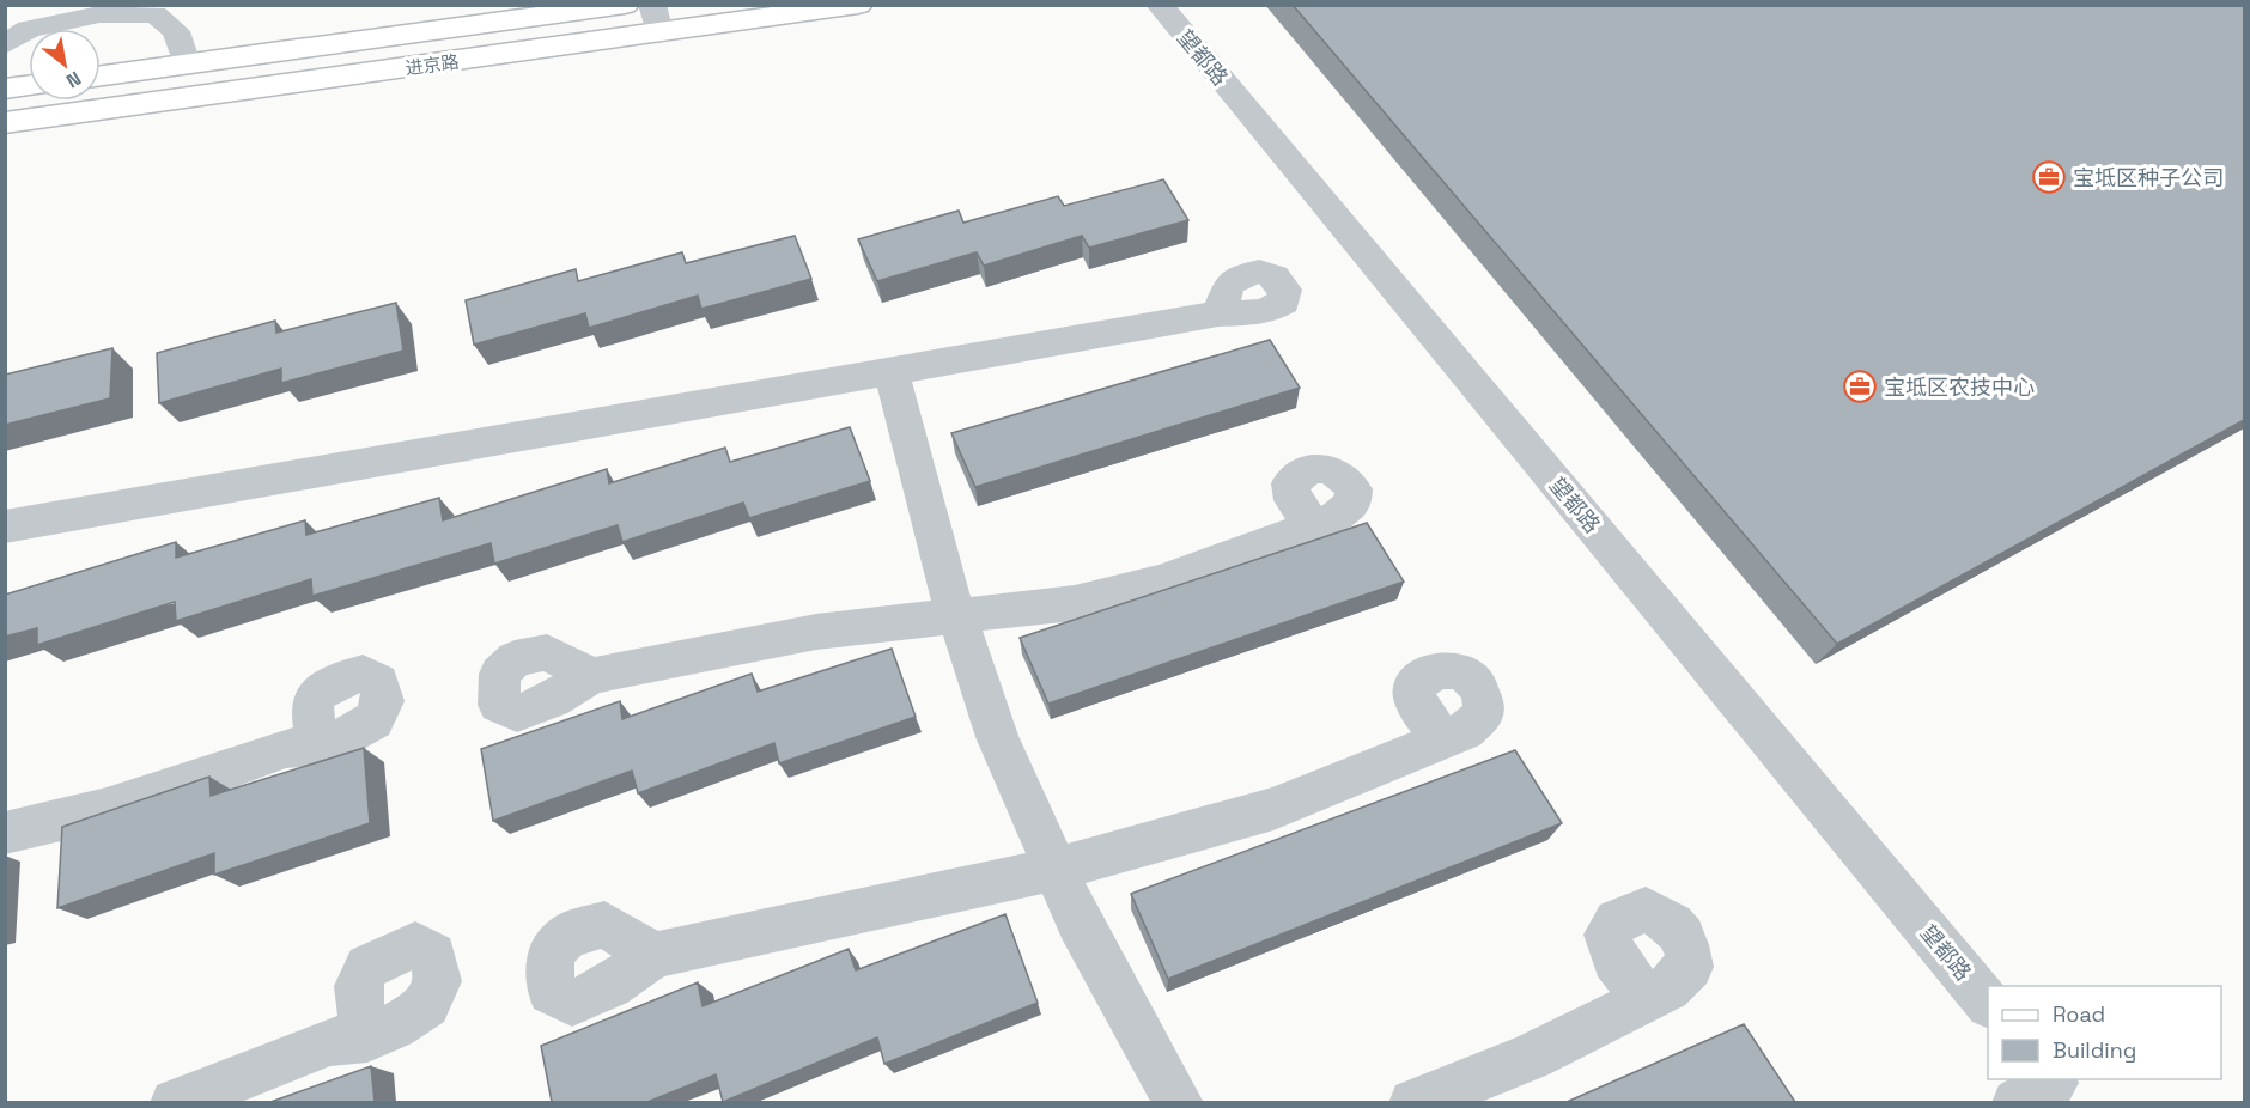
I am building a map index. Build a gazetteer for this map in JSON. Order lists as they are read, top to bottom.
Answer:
{
  "streets": {
    "main road": ["进京路"],
    "street": ["望都路"]
  },
  "places": {
    "office": ["宝坻区种子公司", "宝坻区农技中心"]
  },
  "legend": ["Road", "Building"],
  "north": "bottom right"
}
